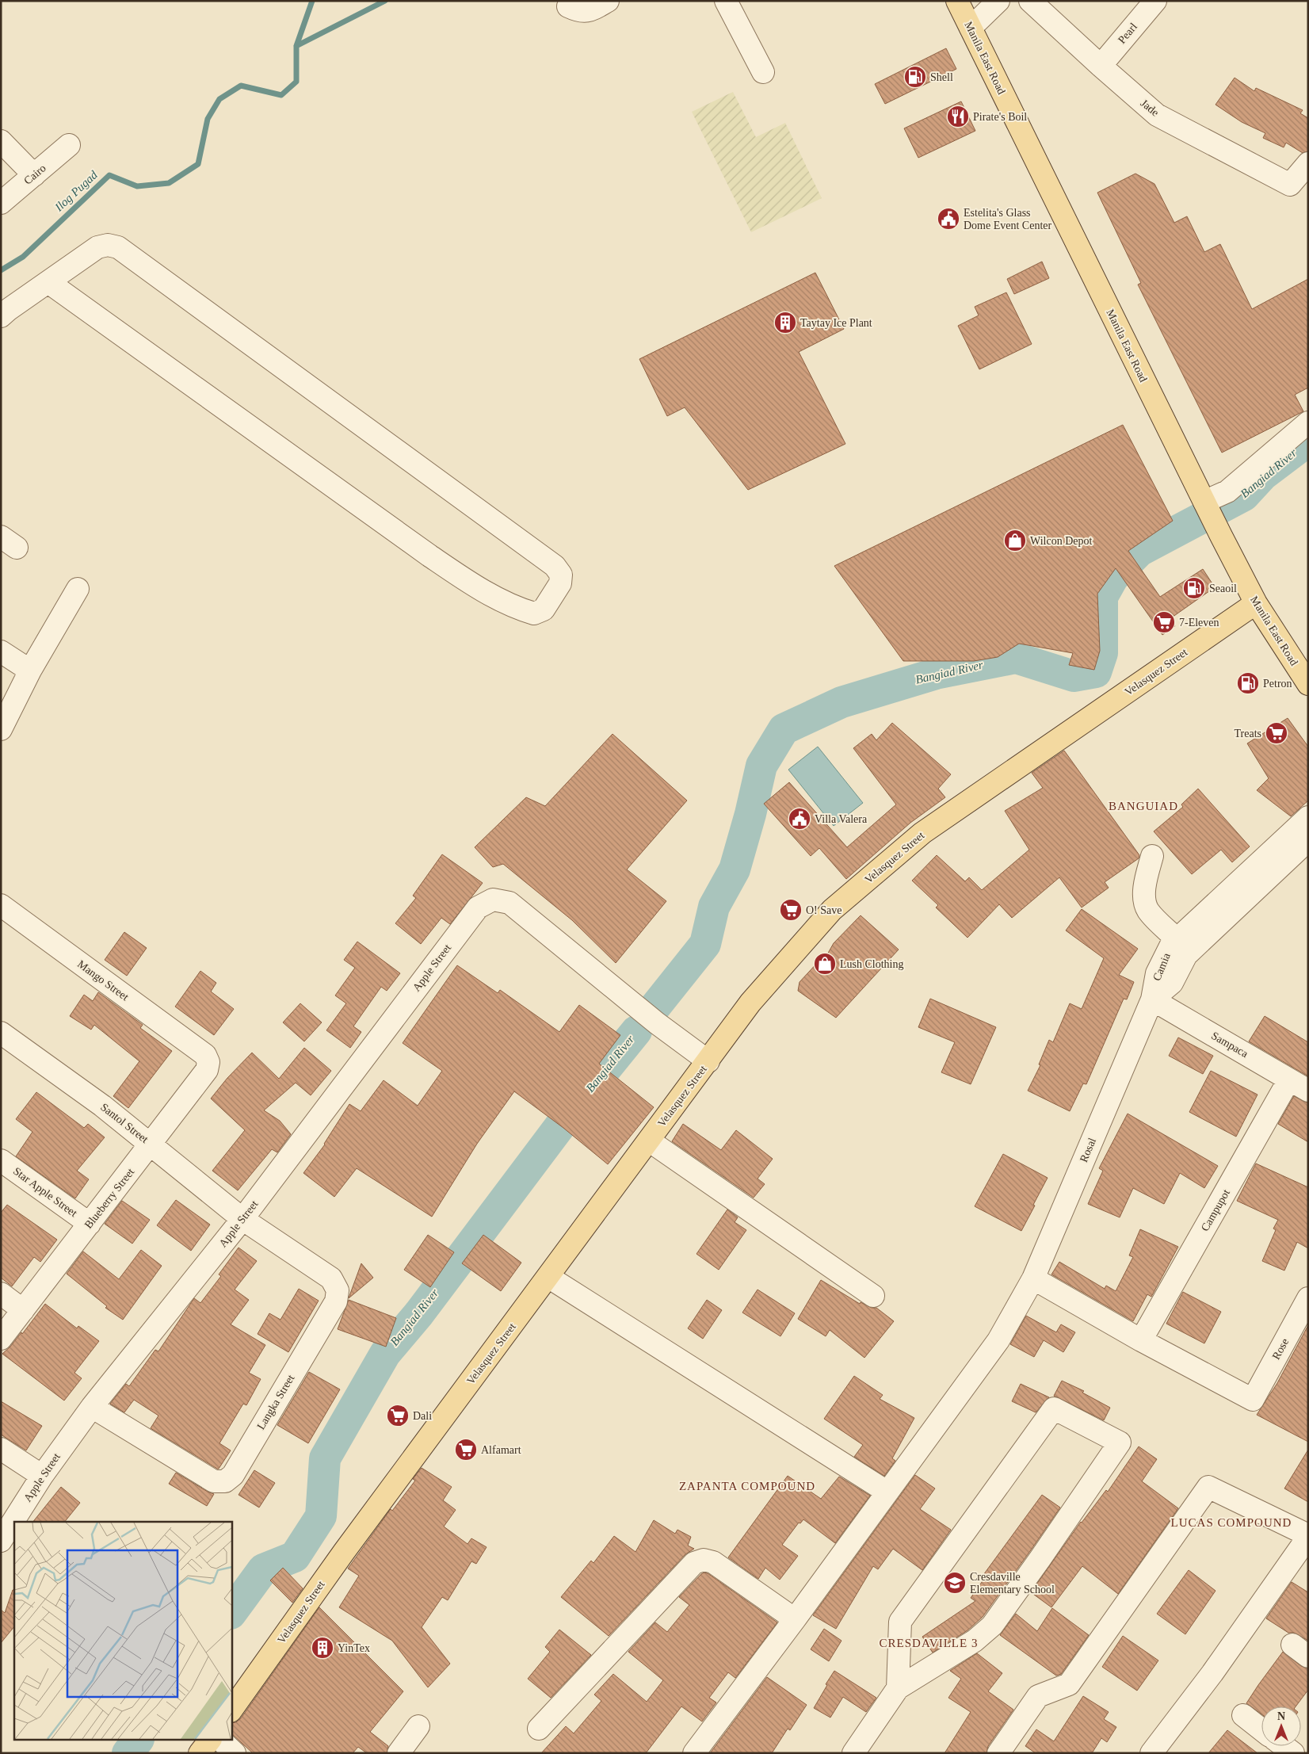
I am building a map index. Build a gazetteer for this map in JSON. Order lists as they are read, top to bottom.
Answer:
{
  "streets": {
    "main road": ["Manila East Road", "Velasquez Street"],
    "street": [
      "Pearl",
      "Jade",
      "Cairo",
      "Camia",
      "Apple Street",
      "Mango Street",
      "Sampaca",
      "Santol Street",
      "Rosal",
      "Star Apple Street",
      "Blueberry Street",
      "Campupot",
      "Rose",
      "Langka Street"
    ]
  },
  "crossings": [
    ["Pearl", "Jade"],
    ["Manila East Road", "Velasquez Street"],
    ["Velasquez Street", "Apple Street"],
    ["Camia", "Sampaca"],
    ["Camia", "Rosal"],
    ["Apple Street", "Santol Street"],
    ["Apple Street", "Langka Street"],
    ["Mango Street", "Blueberry Street"],
    ["Sampaca", "Rosal"],
    ["Sampaca", "Campupot"],
    ["Santol Street", "Blueberry Street"],
    ["Santol Street", "Langka Street"],
    ["Star Apple Street", "Blueberry Street"],
    ["Campupot", "Rose"]
  ],
  "districts": [
    "BANGUIAD",
    "ZAPANTA COMPOUND",
    "LUCAS COMPOUND",
    "CRESDAVILLE 3"
  ],
  "water": ["Ilog Pugad", "Bangiad River"],
  "places": {
    "fuel station": ["Shell", "Seaoil", "Petron"],
    "restaurant": ["Pirate's Boil"],
    "public building": ["Estelita's Glass Dome Event Center", "Villa Valera"],
    "building": ["Taytay Ice Plant", "YinTex"],
    "shop": ["Wilcon Depot", "Lush Clothing"],
    "supermarket": [
      "7-Eleven",
      "Treats",
      "O! Save",
      "Dali",
      "Alfamart"
    ],
    "school or university": ["Cresdaville Elementary School"]
  },
  "north": "top"
}
